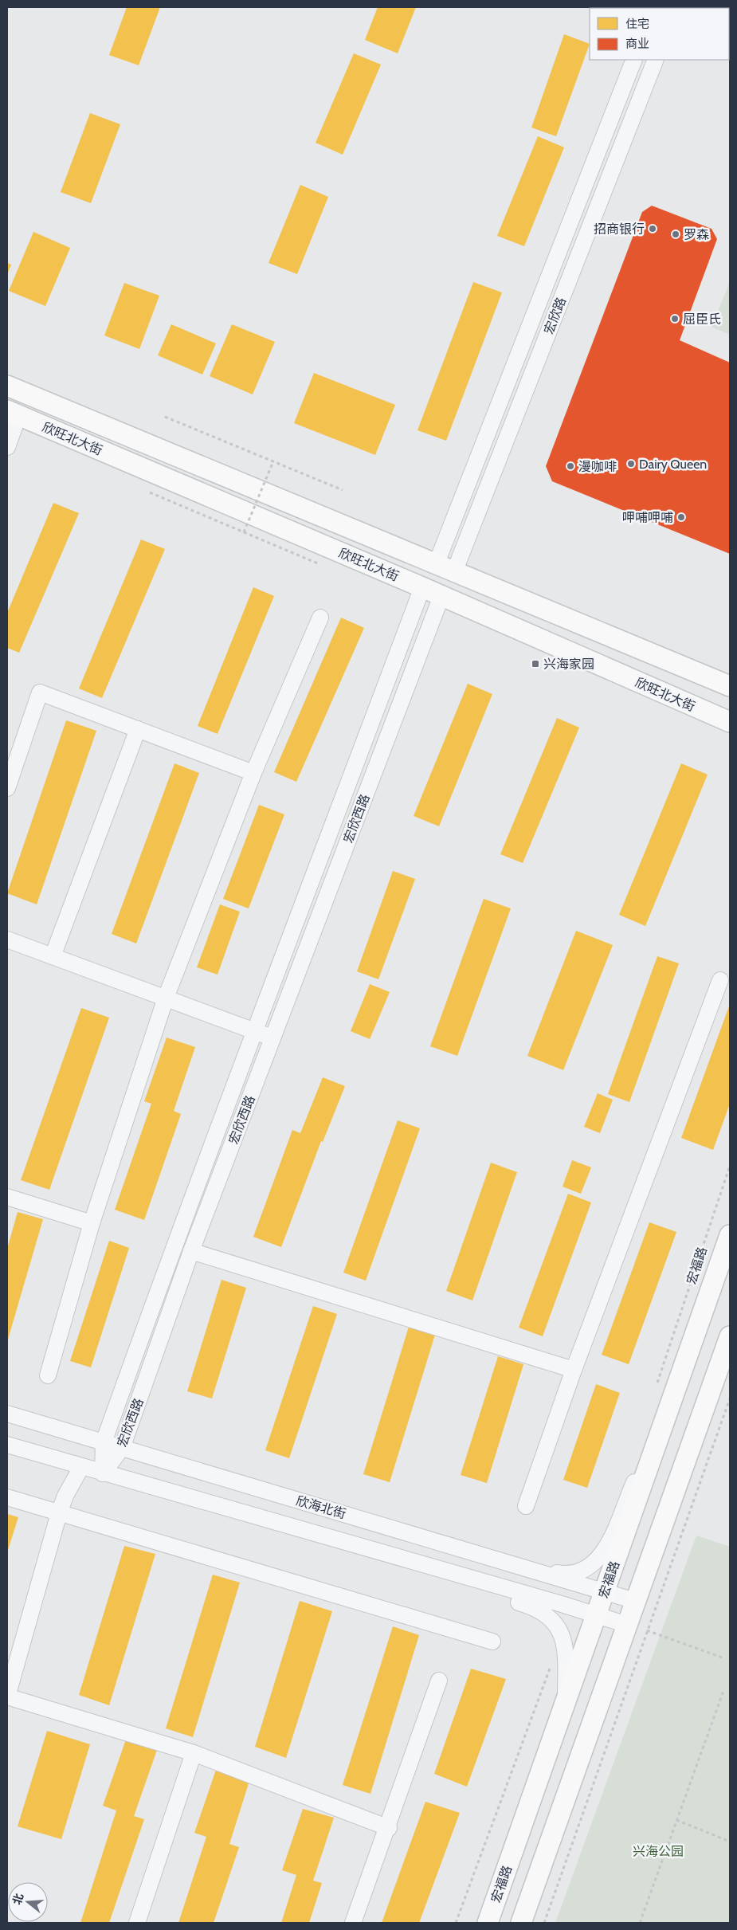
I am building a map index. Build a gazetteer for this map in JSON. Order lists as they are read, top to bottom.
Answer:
{
  "streets": {
    "main road": ["欣旺北大街", "宏福路"],
    "street": ["宏欣路", "宏欣西路", "欣海北街"]
  },
  "crossings": [
    ["宏欣路", "欣旺北大街"],
    ["欣旺北大街", "宏欣西路"],
    ["宏欣西路", "欣海北街"],
    ["宏福路", "欣海北街"]
  ],
  "parks": ["兴海公园"],
  "places": {
    "other": [
      "招商银行",
      "罗森",
      "屈臣氏",
      "Dairy Queen",
      "漫咖啡",
      "呷哺呷哺"
    ],
    "transit": ["兴海家园"]
  },
  "legend": ["住宅", "商业"],
  "north": "left"
}
